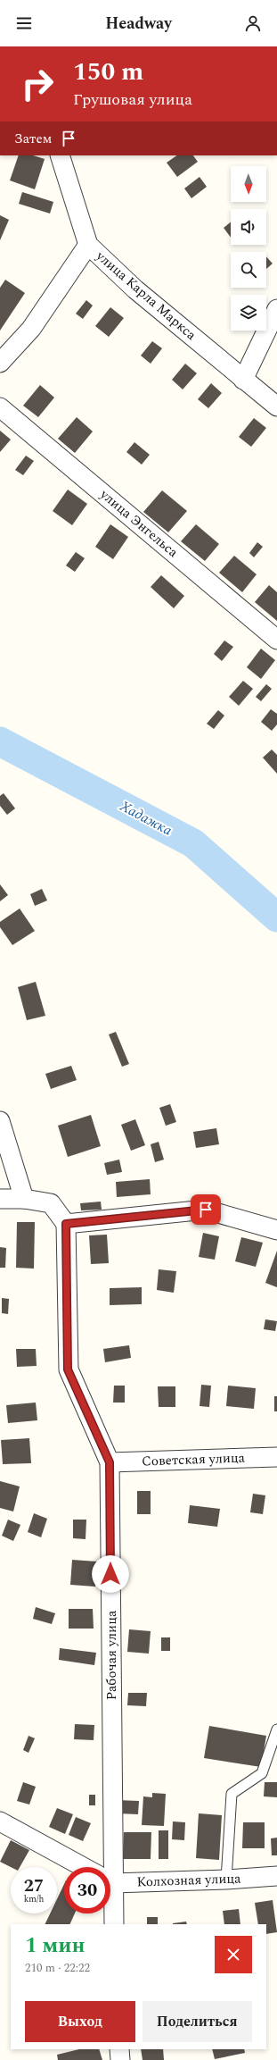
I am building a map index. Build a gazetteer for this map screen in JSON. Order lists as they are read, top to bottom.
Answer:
{
  "streets": {
    "street": [
      "улица Карла Маркса",
      "улица Энгельса",
      "Советская улица",
      "Рабочая улица",
      "Колхозная улица"
    ]
  },
  "crossings": [
    ["Советская улица", "Рабочая улица"]
  ],
  "water": ["Хадажка"],
  "north": "bottom",
  "page": {
    "header": "Headway",
    "turn": ["150 m", "Грушовая улица"],
    "then": "Затем",
    "speed": "27 km/h",
    "limit": "30",
    "heading": ["1 мин", "210 m · 22:22"],
    "buttons": ["Выход", "Поделиться"]
  }
}
